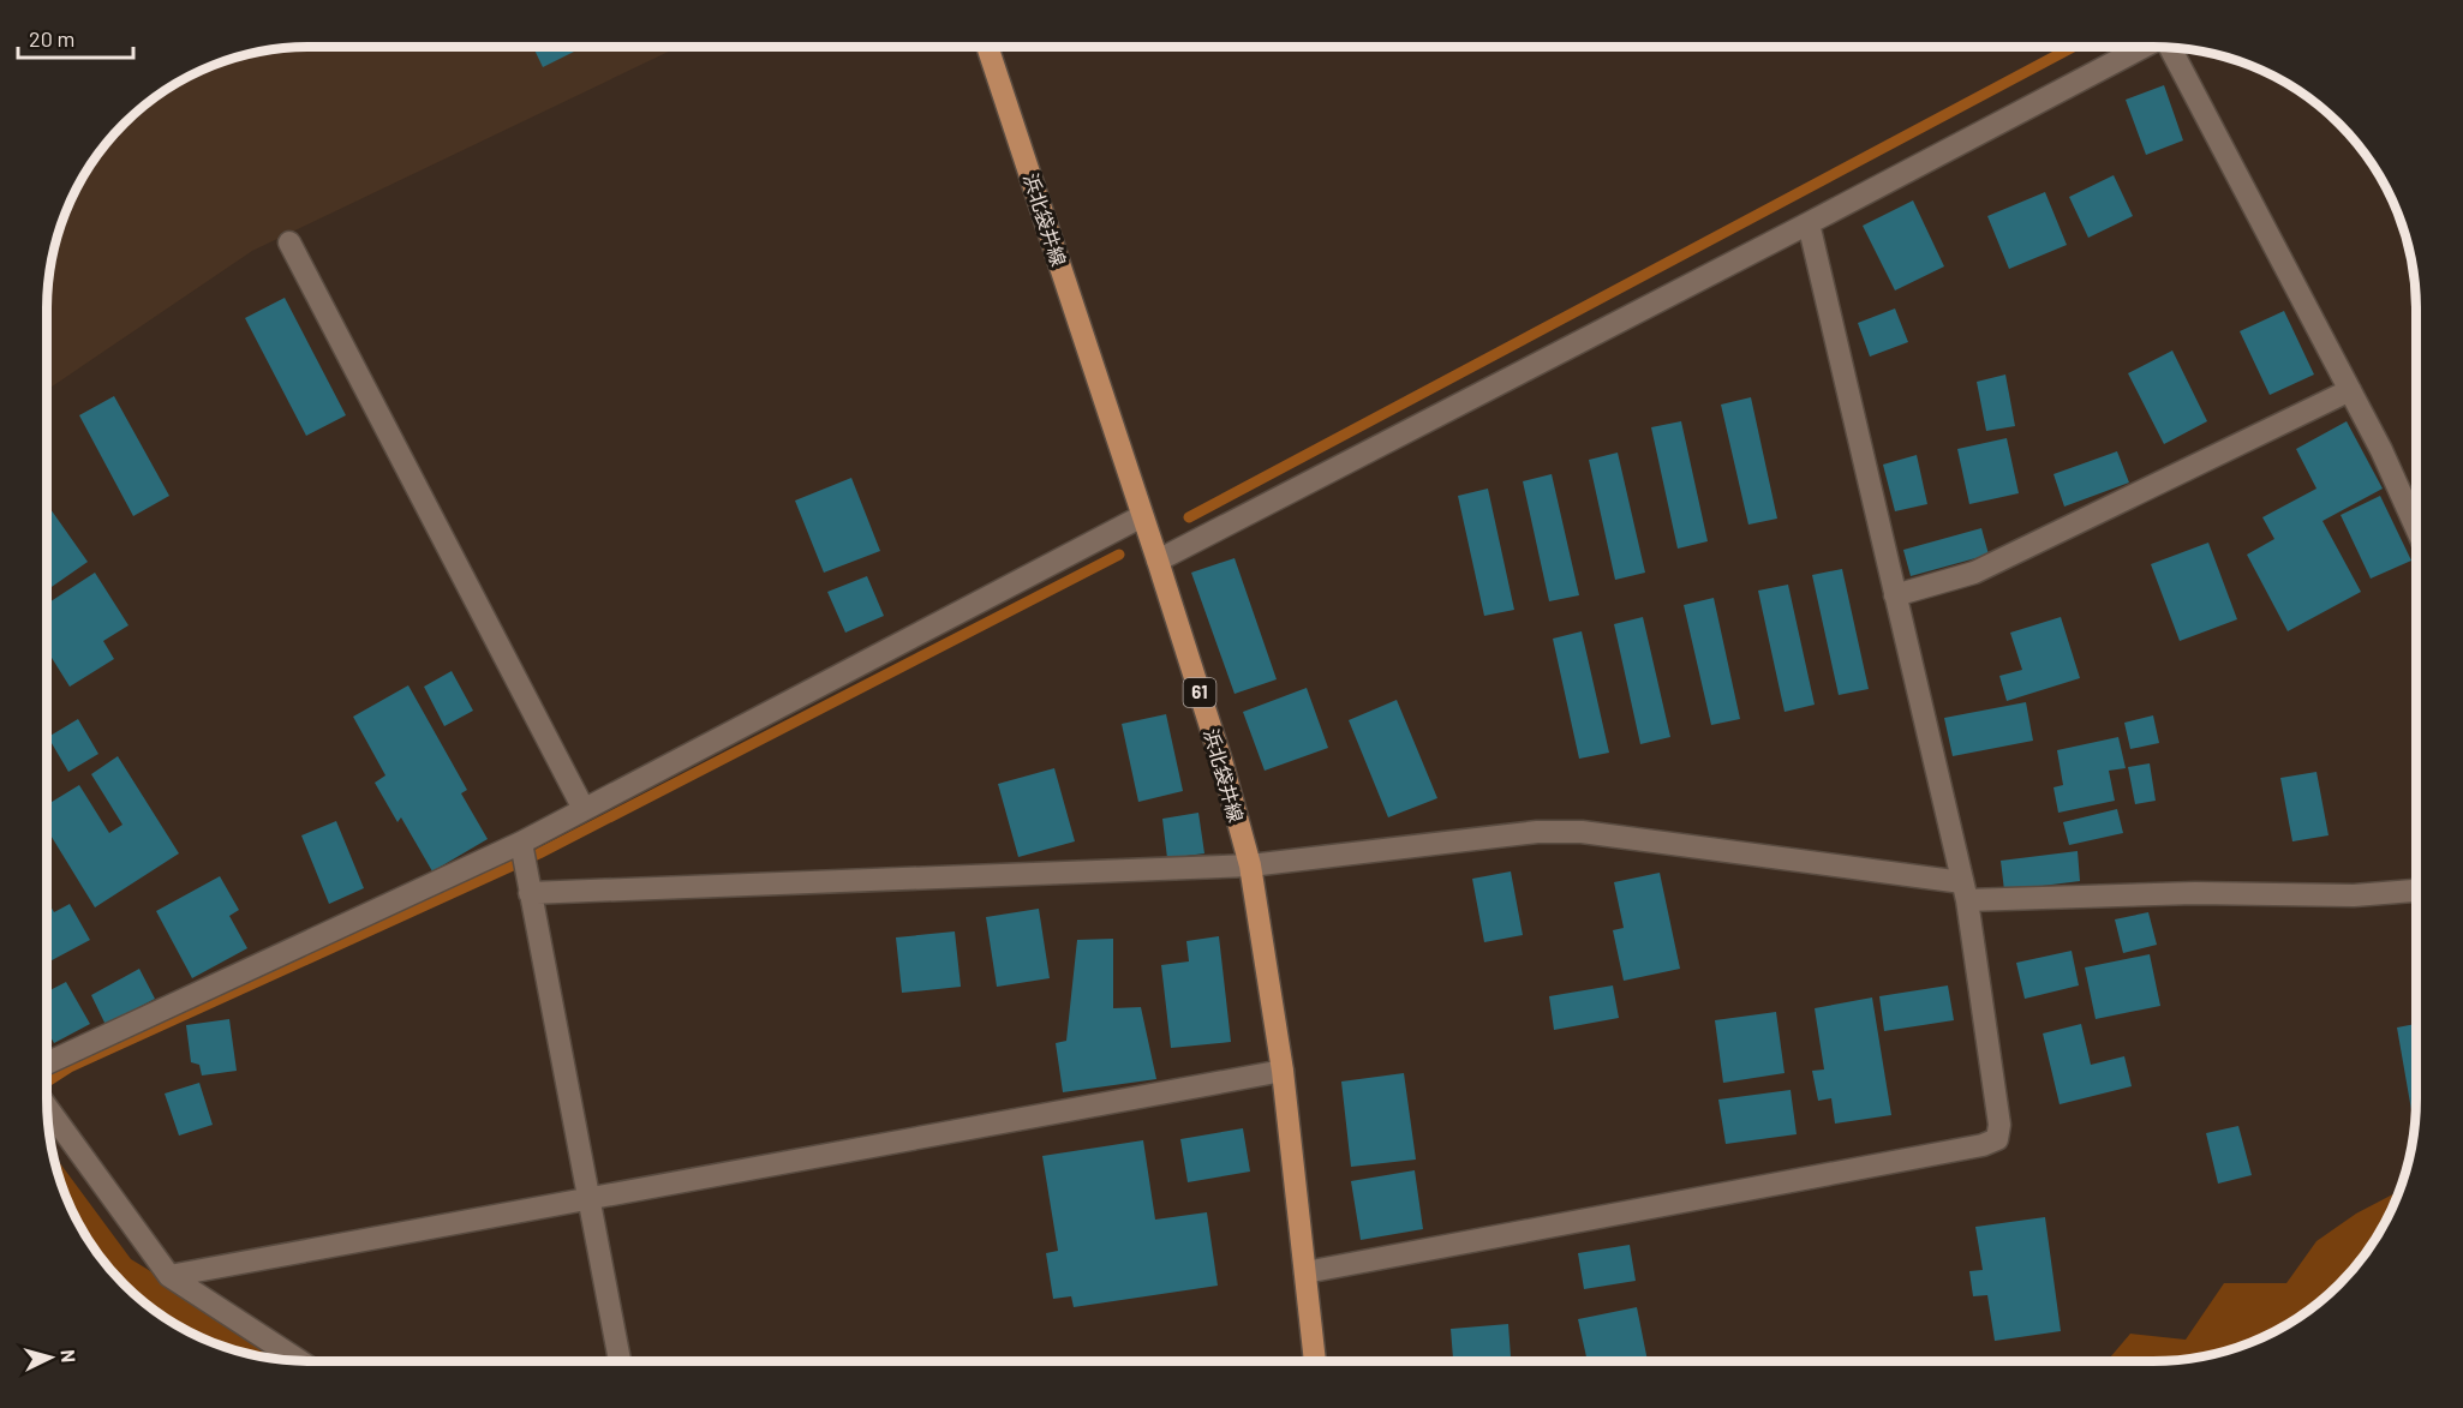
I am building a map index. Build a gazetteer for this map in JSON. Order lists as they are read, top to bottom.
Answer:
{
  "streets": {
    "main road": ["浜北袋井線", "61"]
  },
  "scale_bar": "20 m",
  "north": "right"
}
